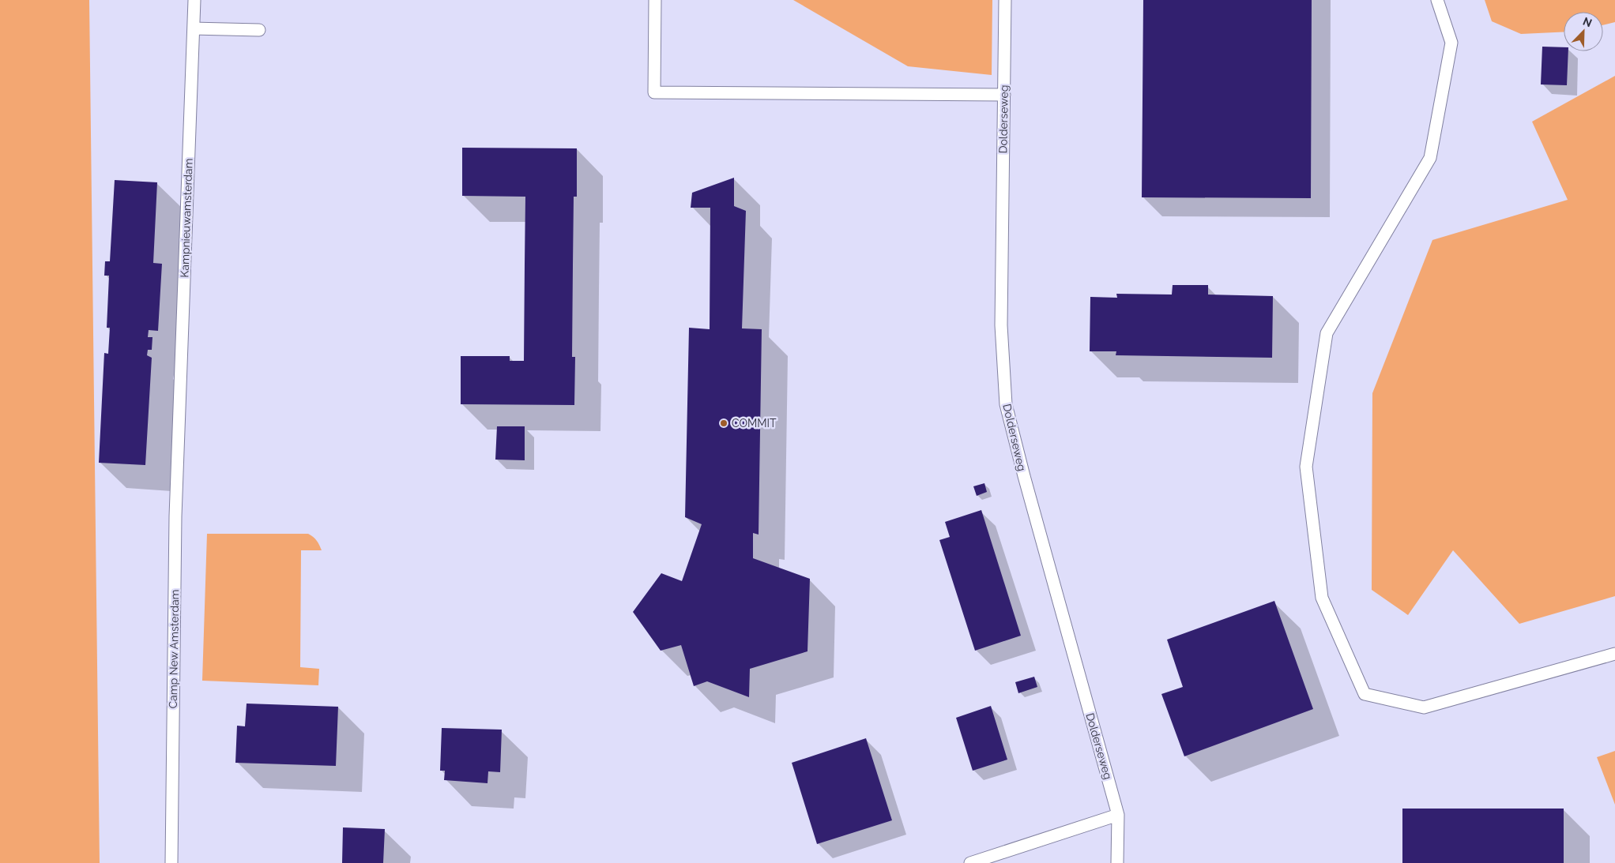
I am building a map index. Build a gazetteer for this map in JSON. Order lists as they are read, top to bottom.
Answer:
{
  "streets": {
    "lane": ["Dolderseweg", "Kampnieuwamsterdam", "Camp New Amsterdam"]
  },
  "crossings": [
    ["Kampnieuwamsterdam", "Camp New Amsterdam"]
  ],
  "places": ["COMMIT"],
  "north": "top right"
}
